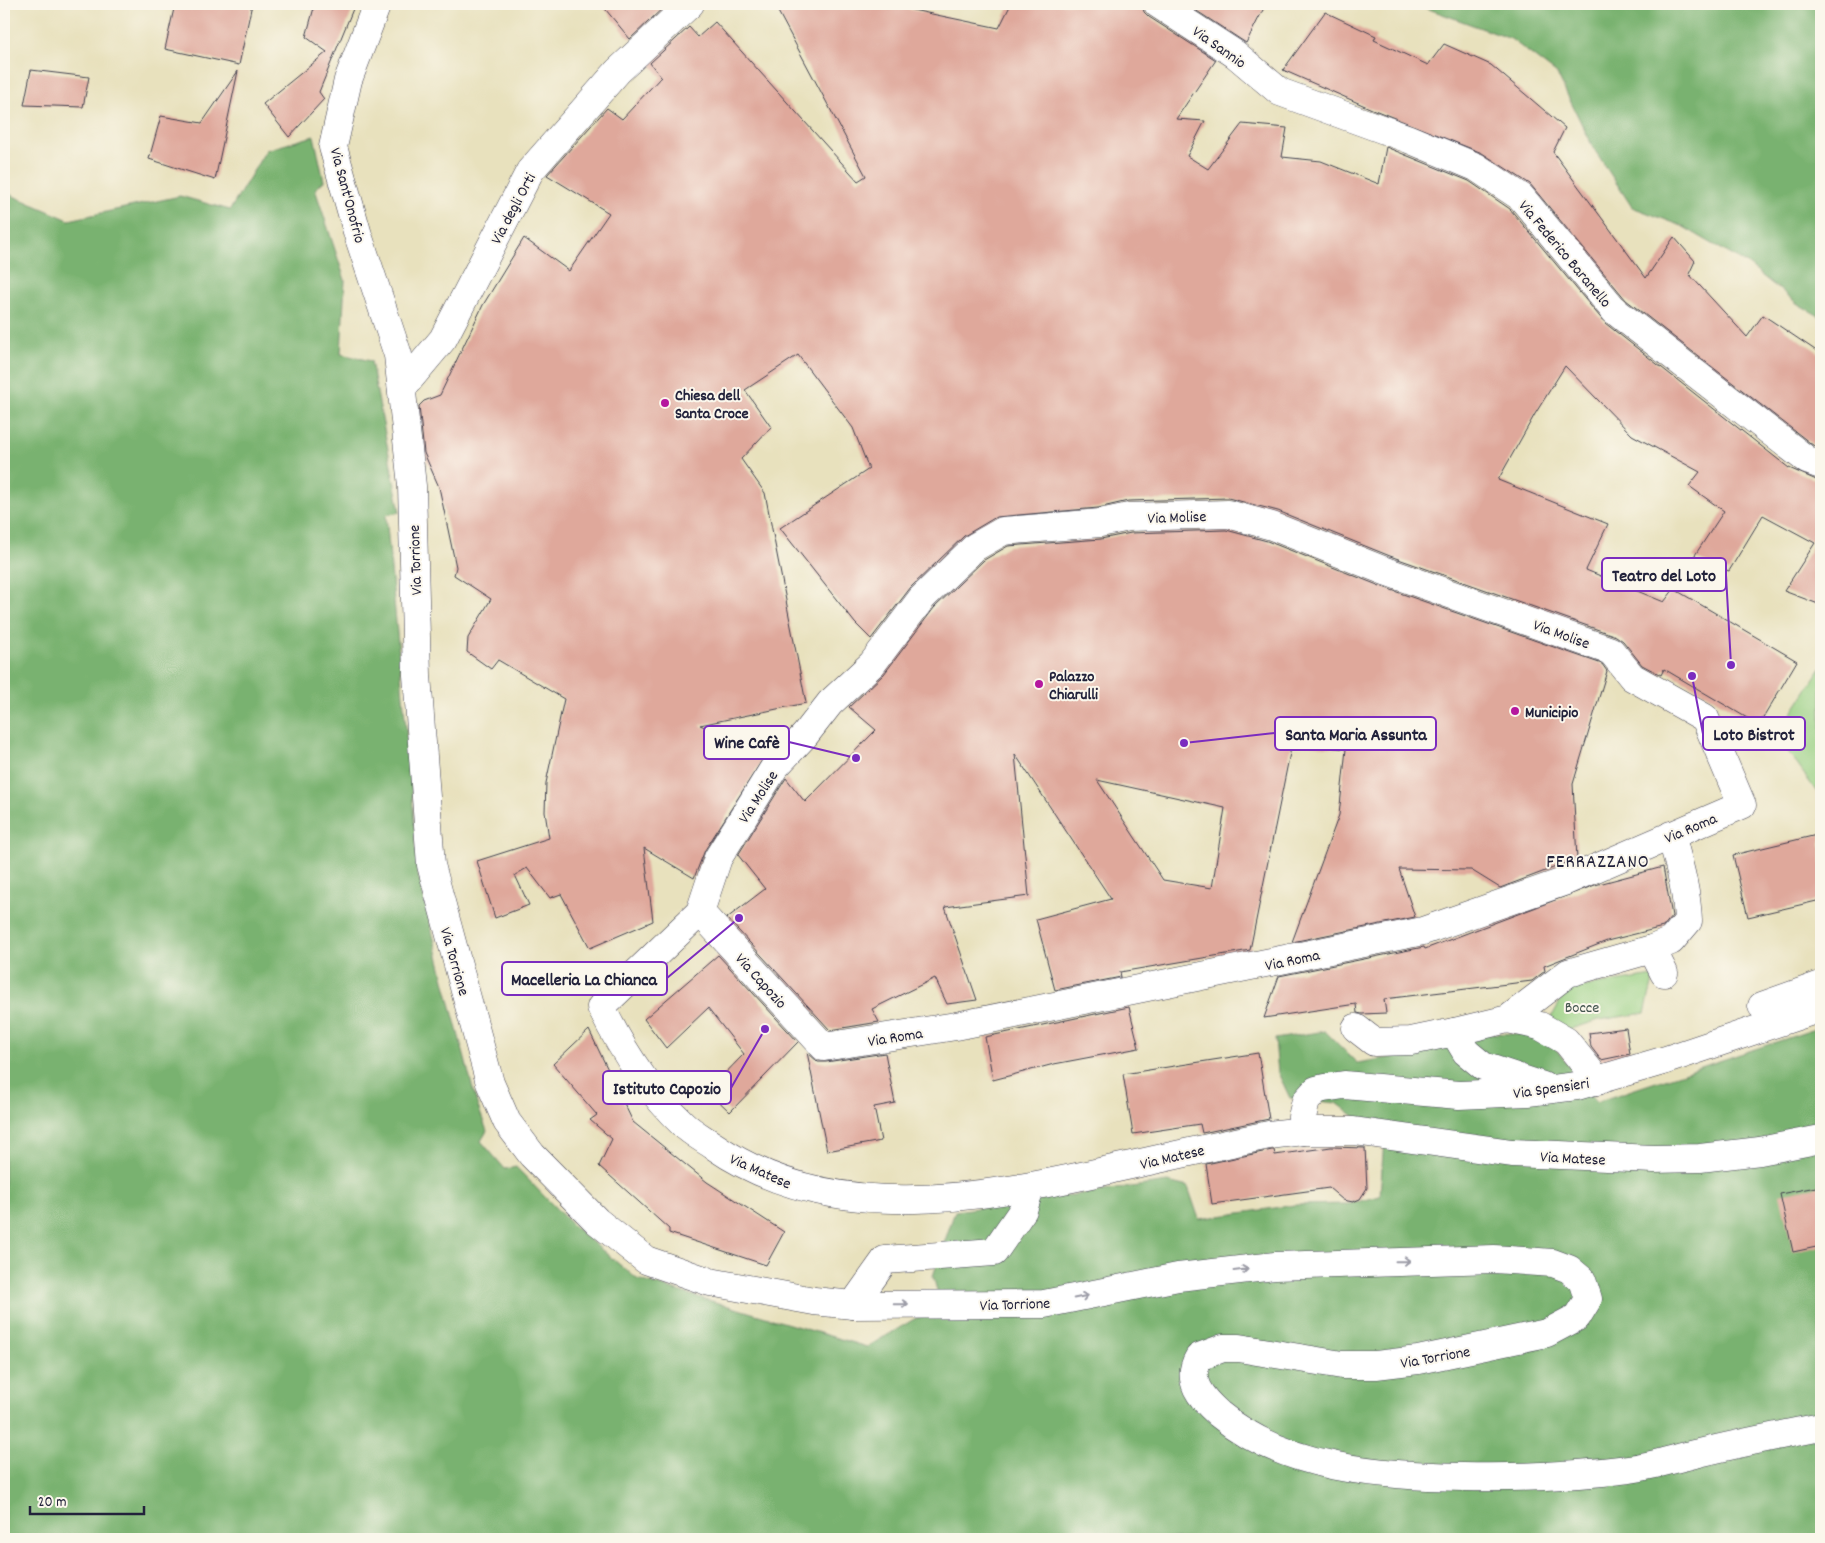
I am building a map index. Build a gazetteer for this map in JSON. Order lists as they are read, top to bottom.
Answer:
{
  "streets": {
    "street": [
      "Via Sannio",
      "Via Sant'Onofrio",
      "Via degli Orti",
      "Via Federico Baranello",
      "Via Molise",
      "Via Torrione",
      "Via Roma",
      "Via Capozio",
      "Via Spensieri",
      "Via Matese"
    ]
  },
  "crossings": [
    ["Via Sannio", "Via Federico Baranello"],
    ["Via Sant'Onofrio", "Via degli Orti"],
    ["Via Sant'Onofrio", "Via Torrione"],
    ["Via degli Orti", "Via Torrione"],
    ["Via Molise", "Via Roma"],
    ["Via Molise", "Via Capozio"],
    ["Via Molise", "Via Matese"],
    ["Via Roma", "Via Capozio"],
    ["Via Capozio", "Via Matese"],
    ["Via Spensieri", "Via Matese"]
  ],
  "districts": ["FERRAZZANO"],
  "parks": ["Bocce"],
  "places": [
    "Chiesa dell Santa Croce",
    "Teatro del Loto",
    "Loto Bistrot",
    "Palazzo Chiarulli",
    "Municipio",
    "Santa Maria Assunta",
    "Wine Cafè",
    "Macelleria La Chianca",
    "Istituto Capozio"
  ],
  "scale_bar": "20 m"
}
